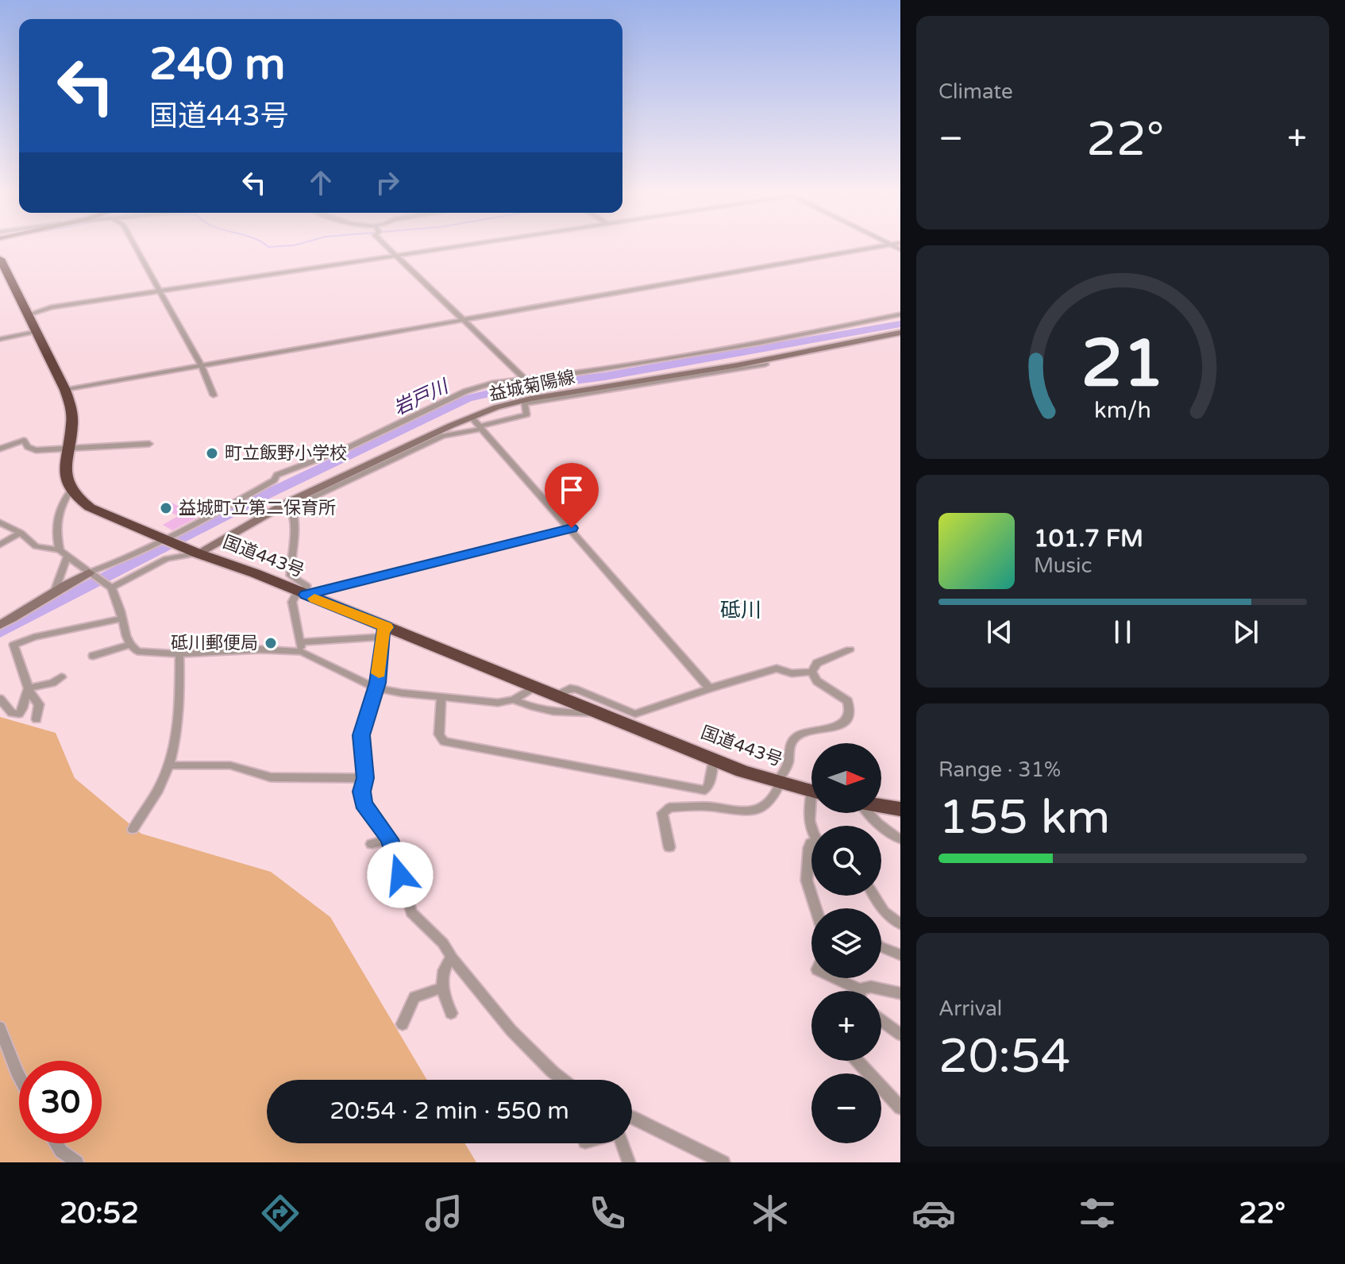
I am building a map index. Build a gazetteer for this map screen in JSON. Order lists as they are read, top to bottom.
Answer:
{
  "streets": {
    "highway": ["国道443号"],
    "main road": ["益城菊陽線"]
  },
  "crossings": [
    ["益城菊陽線", "国道443号"]
  ],
  "districts": ["砥川"],
  "water": ["岩戸川"],
  "places": ["町立飯野小学校", "益城町立第二保育所", "砥川郵便局"],
  "north": "right",
  "page": {
    "tile": [
      "Climate",
      ["Range · 31%", "155 km"],
      ["Arrival", "20:54"]
    ],
    "turn": ["240 m", "国道443号"],
    "heat": ["−", "22°", "+"],
    "song": ["101.7 FM", "Music"],
    "map_buttons": ["+", "−"],
    "limit": "30",
    "trip": "20:54 · 2 min · 550 m",
    "tabs": ["20:52", "22°"],
    "gauge": ["21", "km/h"]
  }
}
